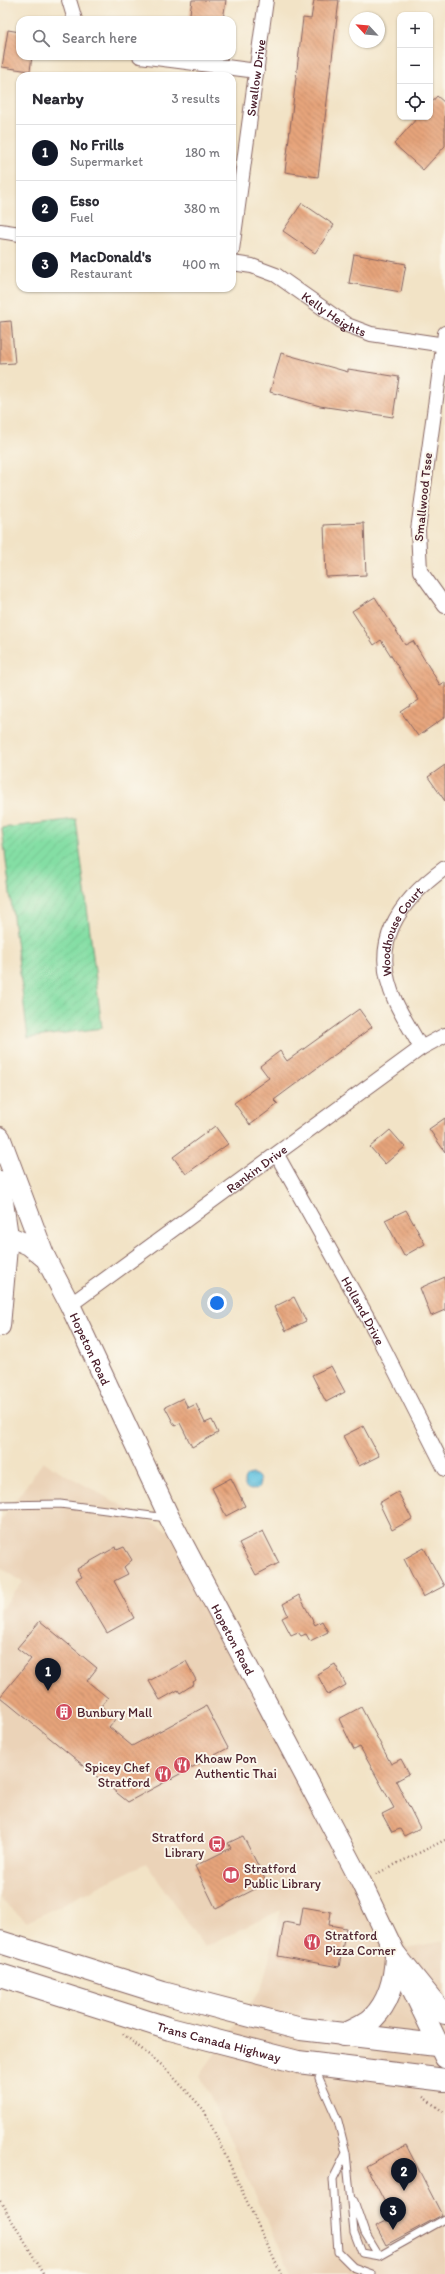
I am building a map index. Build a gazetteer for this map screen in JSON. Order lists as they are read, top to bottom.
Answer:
{
  "streets": {
    "highway": ["Trans Canada Highway"],
    "main road": ["Hopeton Road"],
    "street": [
      "Swallow Drive",
      "Kelly Heights",
      "Smallwood Tsse",
      "Woodhouse Court",
      "Rankin Drive",
      "Holland Drive"
    ]
  },
  "crossings": [
    ["Kelly Heights", "Smallwood Tsse"],
    ["Woodhouse Court", "Rankin Drive"],
    ["Rankin Drive", "Holland Drive"],
    ["Rankin Drive", "Hopeton Road"]
  ],
  "places": {
    "building": ["Bunbury Mall"],
    "restaurant": ["Khoaw Pon Authentic Thai", "Spicey Chef Stratford", "Stratford Pizza Corner"],
    "bus stop": ["Stratford Library"],
    "library": ["Stratford Public Library"]
  },
  "north": "top left",
  "page": {
    "map_buttons": ["+", "−"],
    "search": "Search here",
    "heading": ["Nearby", "3 results"],
    "list": [
      {
        "mark": "1",
        "name": "No Frills",
        "note": "Supermarket",
        "value": "180 m"
      },
      {
        "mark": "2",
        "name": "Esso",
        "note": "Fuel",
        "value": "380 m"
      },
      {
        "mark": "3",
        "name": "MacDonald's",
        "note": "Restaurant",
        "value": "400 m"
      }
    ],
    "pins": ["1", "2", "3"]
  }
}
